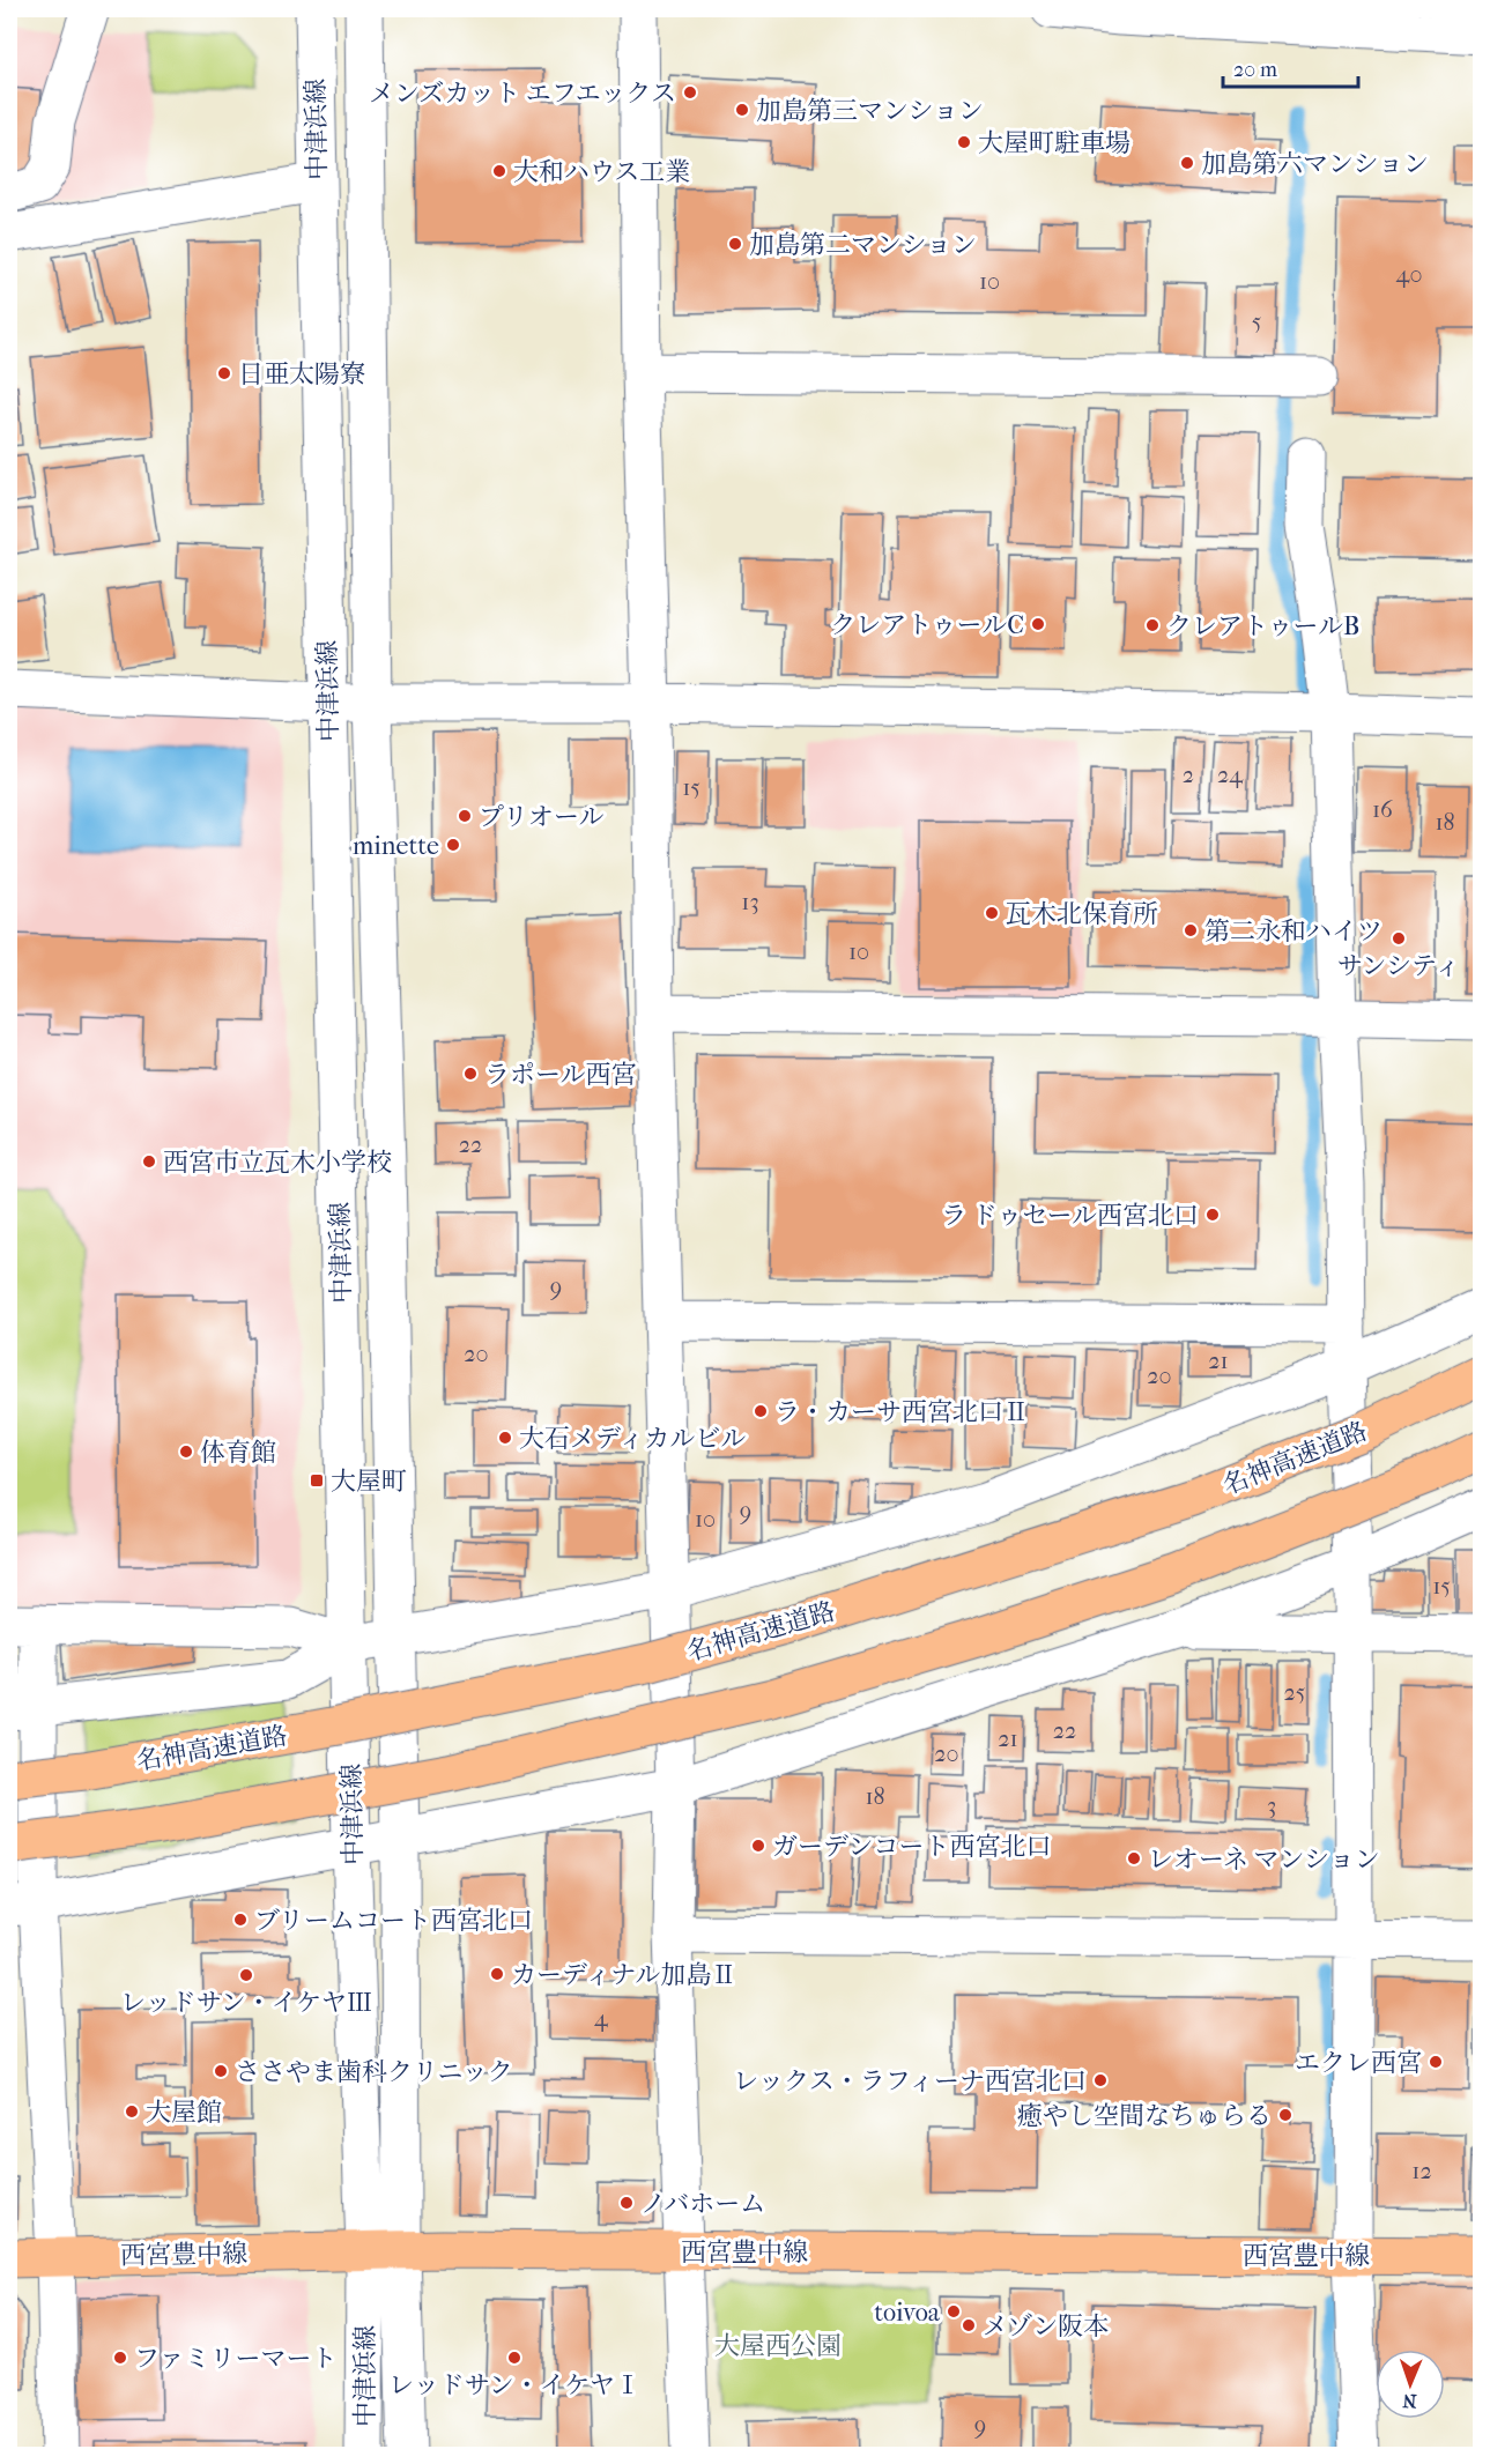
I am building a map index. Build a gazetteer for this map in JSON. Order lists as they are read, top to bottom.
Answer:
{
  "streets": {
    "main road": ["名神高速道路", "西宮豊中線"],
    "street": ["中津浜線"]
  },
  "crossings": [
    ["中津浜線", "西宮豊中線"]
  ],
  "parks": ["大屋西公園"],
  "places": {
    "other": [
      "メンズカット エフエックス",
      "加島第三マンション",
      "大屋町駐車場",
      "加島第六マンション",
      "大和ハウス工業",
      "加島第二マンション",
      "日亜太陽寮",
      "クレアトゥールC",
      "クレアトゥールB",
      "プリオール",
      "minette",
      "瓦木北保育所",
      "第二永和ハイツ",
      "サンシティ",
      "ラポール西宮",
      "西宮市立瓦木小学校",
      "ラ ドゥセール西宮北口",
      "ラ・カーサ西宮北口Ⅱ",
      "大石メディカルビル",
      "体育館",
      "ガーデンコート西宮北口",
      "レオーネ マンション",
      "ブリームコート西宮北口",
      "カーディナル加島Ⅱ",
      "レッドサン・イケヤⅢ",
      "エクレ西宮",
      "ささやま歯科クリニック",
      "レックス・ラフィーナ西宮北口",
      "大屋館",
      "癒やし空間なちゅらる",
      "ノバホーム",
      "toivoa",
      "メゾン阪本",
      "ファミリーマート",
      "レッドサン・イケヤⅠ"
    ],
    "transit": ["大屋町"]
  },
  "house_numbers": [
    "40",
    "10",
    "5",
    "2",
    "24",
    "15",
    "16",
    "18",
    "13",
    "10",
    "22",
    "9",
    "20",
    "21",
    "20",
    "9",
    "10",
    "15",
    "25",
    "22",
    "21",
    "20",
    "18",
    "3",
    "4",
    "12",
    "9"
  ],
  "scale_bar": "20 m",
  "north": "bottom"
}
